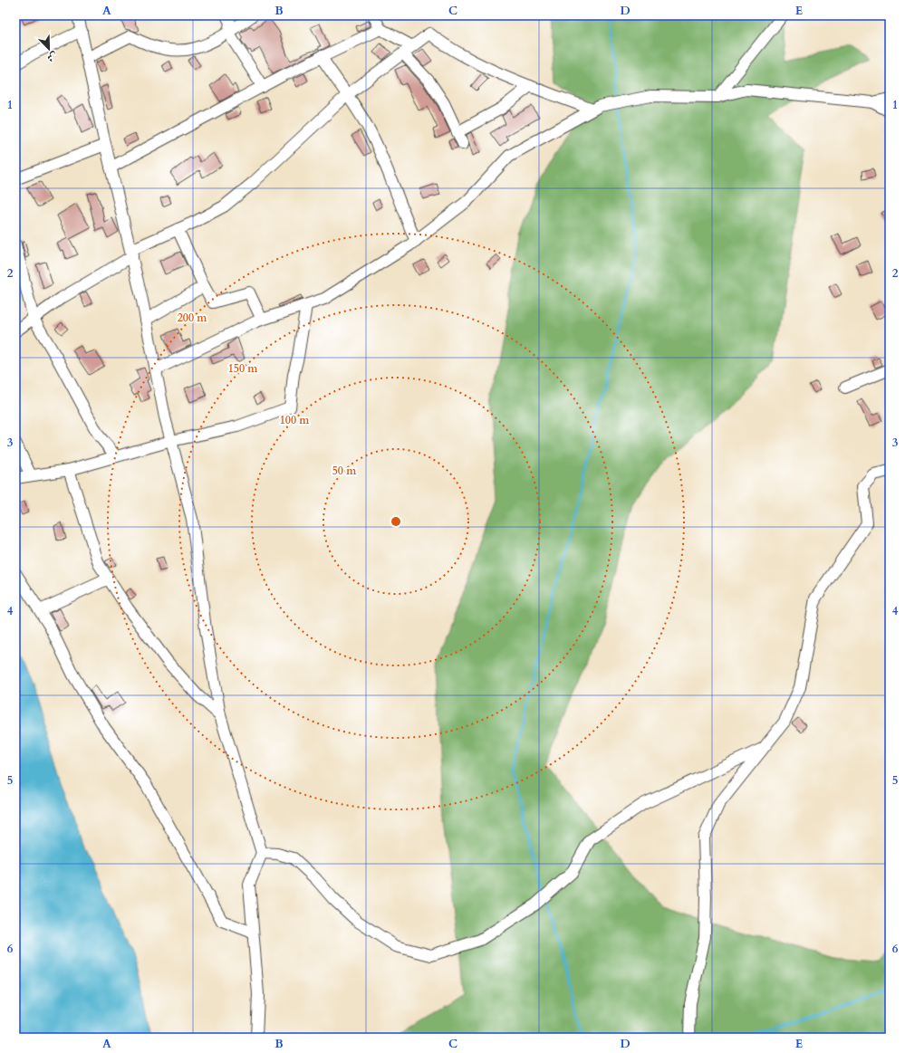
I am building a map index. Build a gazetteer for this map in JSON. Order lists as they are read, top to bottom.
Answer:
{
  "north": "bottom right",
  "grid": {
    "columns": [
      "A",
      "B",
      "C",
      "D",
      "E"
    ],
    "rows": [
      "1",
      "2",
      "3",
      "4",
      "5",
      "6"
    ]
  },
  "rings": [
    "200 m",
    "150 m",
    "100 m",
    "50 m"
  ]
}
